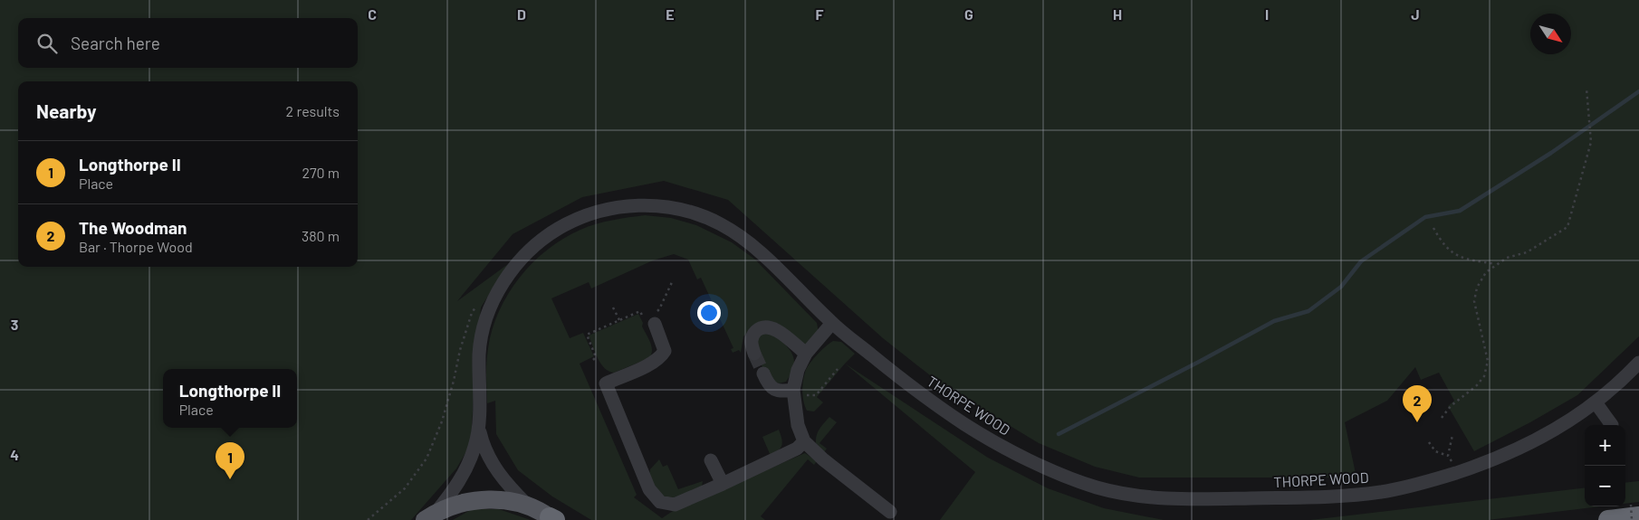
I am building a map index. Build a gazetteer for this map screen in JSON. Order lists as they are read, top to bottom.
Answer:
{
  "streets": {
    "street": ["THORPE WOOD"]
  },
  "north": "bottom right",
  "page": {
    "search": "Search here",
    "heading": ["Nearby", "2 results"],
    "list": [
      {
        "mark": "1",
        "name": "Longthorpe II",
        "note": "Place",
        "value": "270 m"
      },
      {
        "mark": "2",
        "name": "The Woodman",
        "note": "Bar · Thorpe Wood",
        "value": "380 m"
      }
    ],
    "popup": ["Longthorpe II", "Place"],
    "pins": ["2", "1"],
    "map_buttons": ["+", "−"]
  },
  "grid": {
    "columns": [
      "C",
      "D",
      "E",
      "F",
      "G",
      "H",
      "I",
      "J"
    ],
    "rows": ["3", "4"]
  }
}
